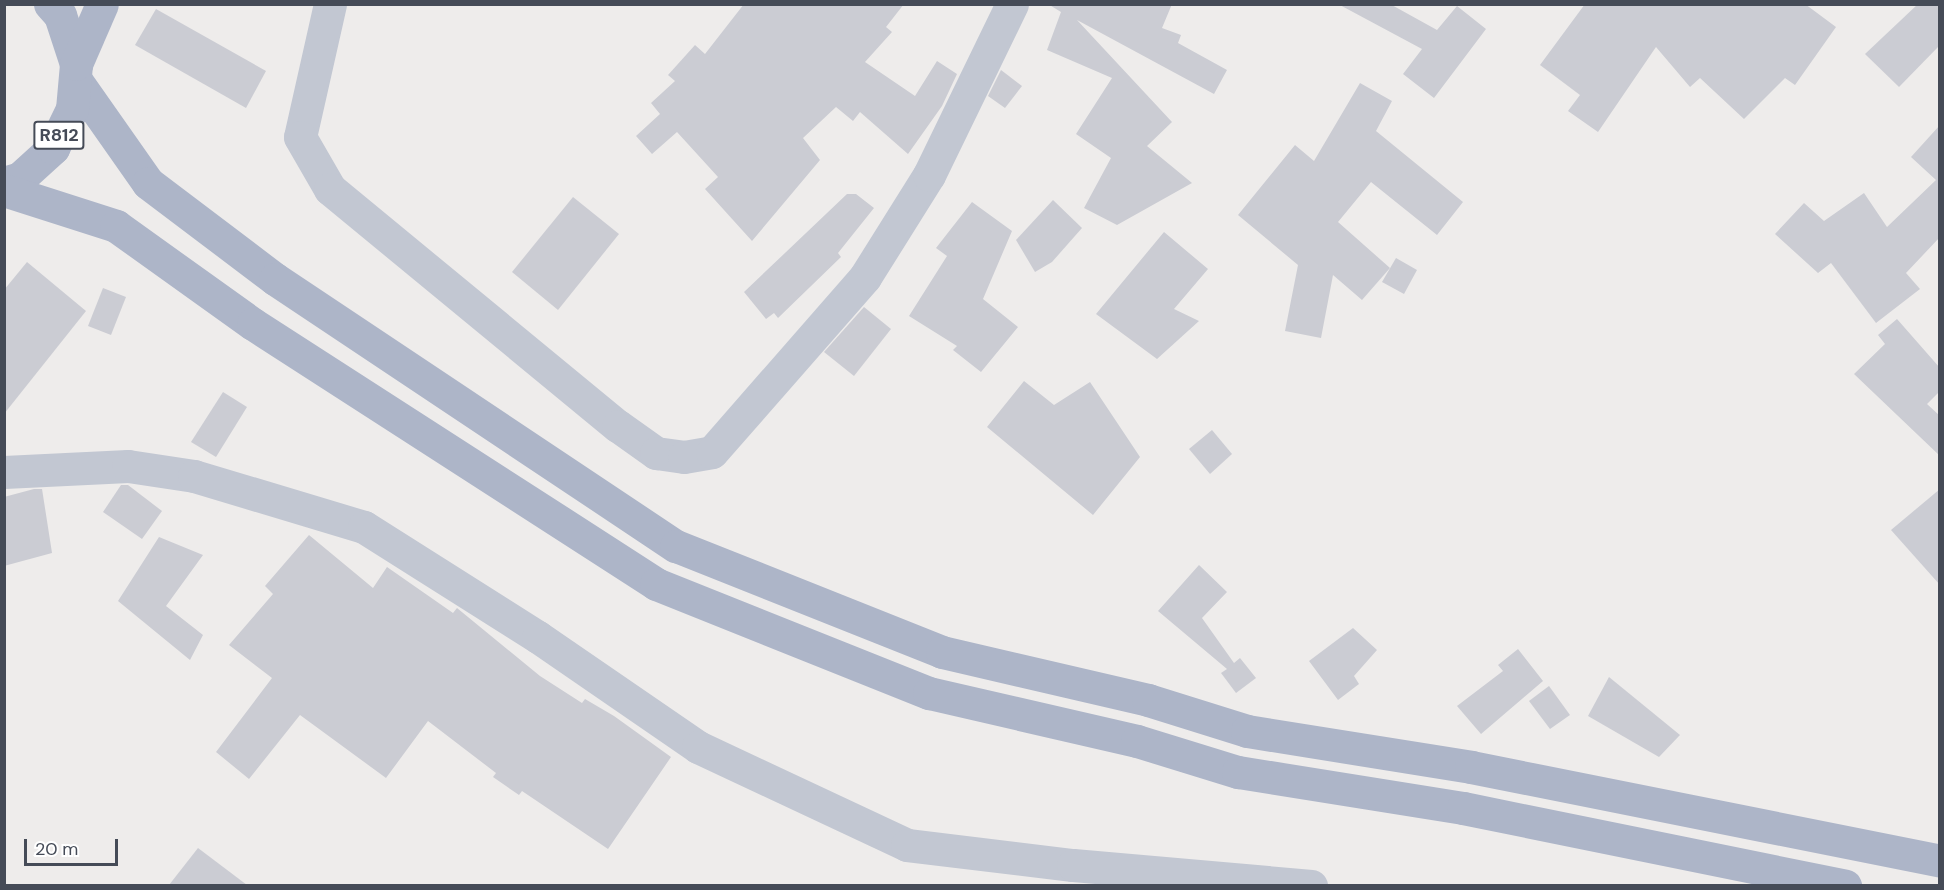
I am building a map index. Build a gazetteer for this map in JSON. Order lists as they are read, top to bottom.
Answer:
{
  "streets": {
    "main road": ["R812"]
  },
  "scale_bar": "20 m"
}
